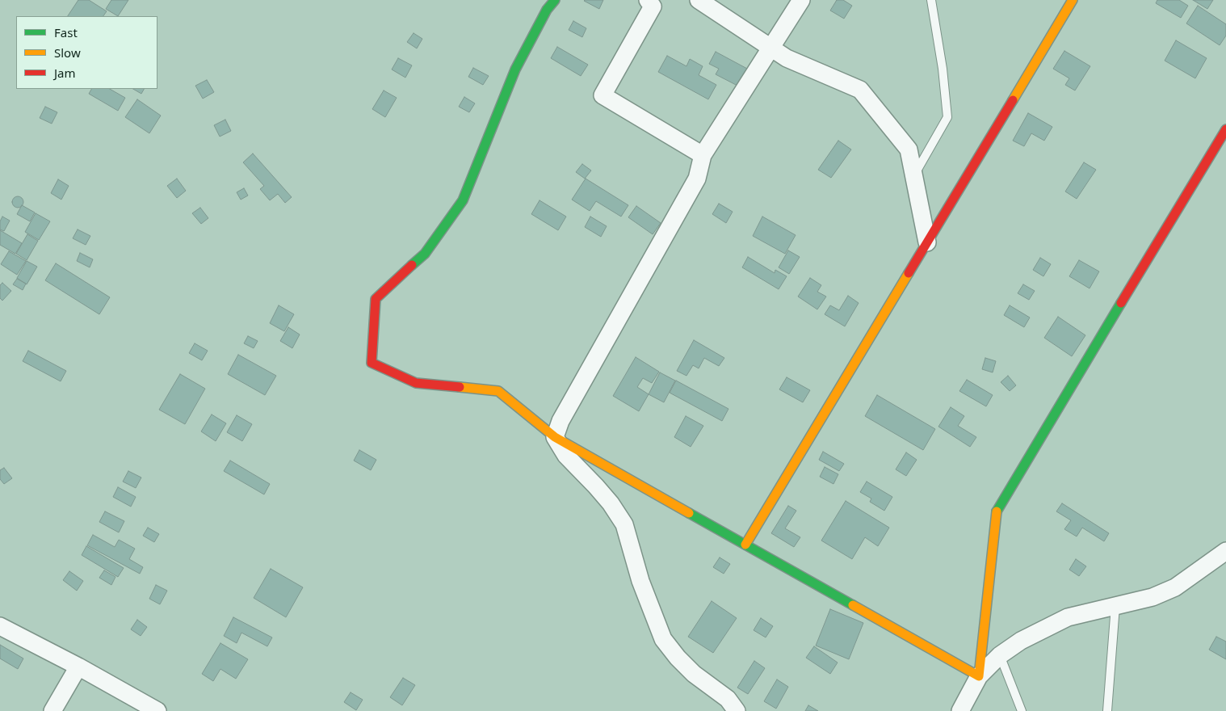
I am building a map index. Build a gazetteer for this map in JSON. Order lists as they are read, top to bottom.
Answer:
{
  "legend": ["Fast", "Slow", "Jam"]
}
